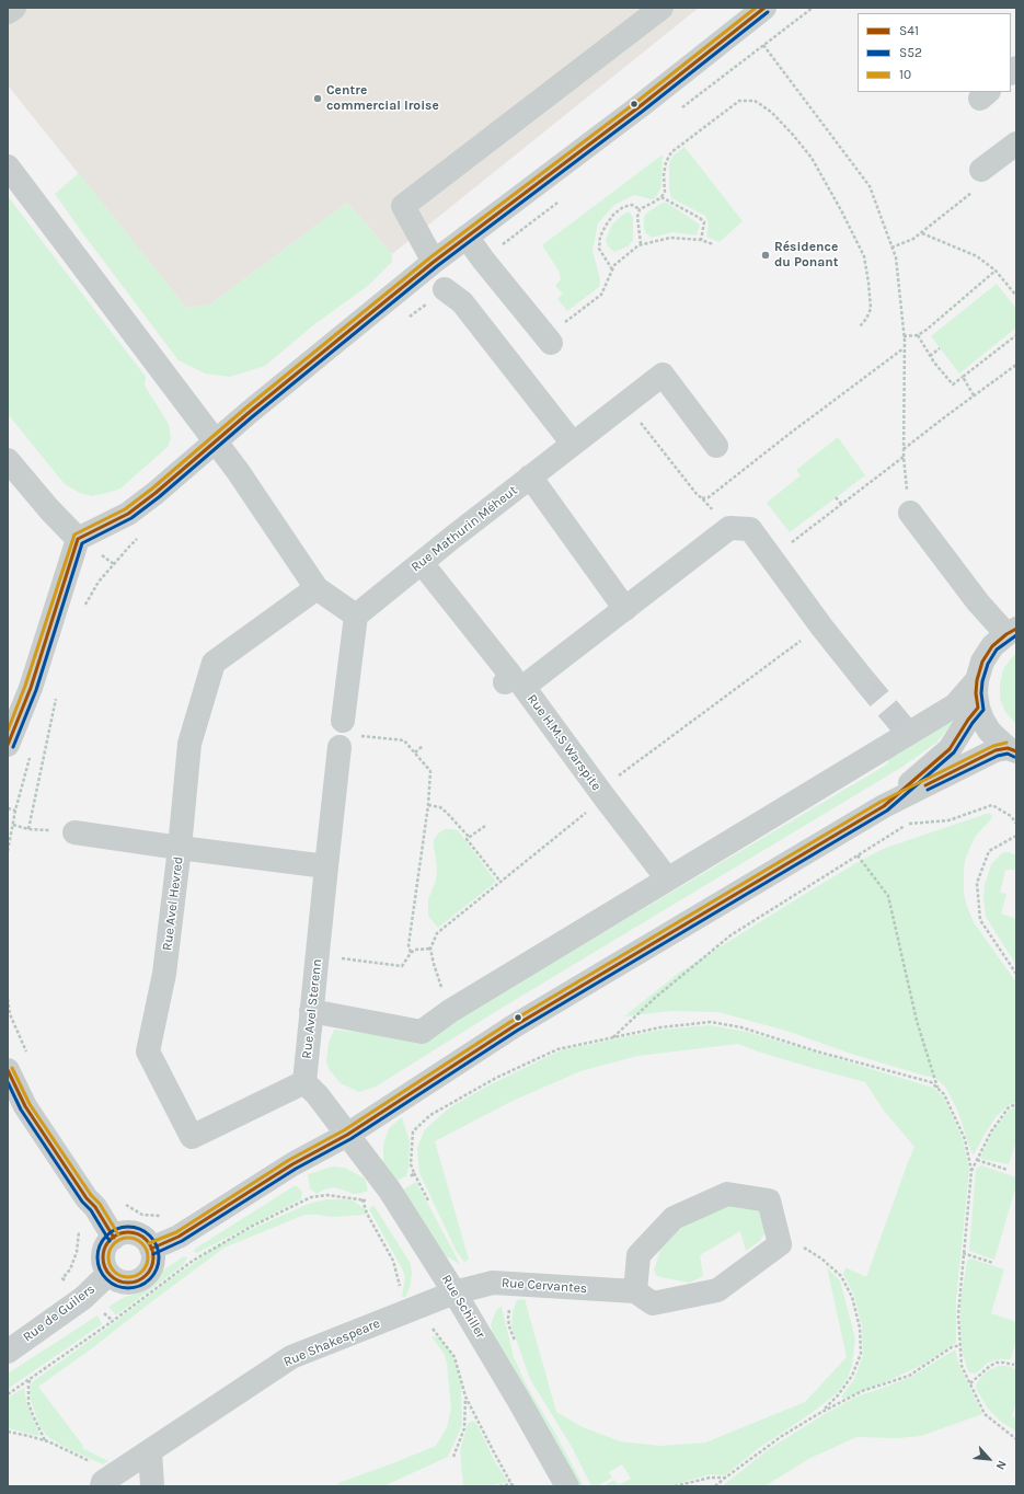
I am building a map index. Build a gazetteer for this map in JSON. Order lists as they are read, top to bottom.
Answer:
{
  "streets": {
    "street": [
      "Rue Mathurin Méheut",
      "Rue H.M.S Warspite",
      "Rue Avel Hevred",
      "Rue Avel Sterenn",
      "Rue Cervantes",
      "Rue Schiller",
      "Rue de Guilers",
      "Rue Shakespeare"
    ]
  },
  "crossings": [
    ["Rue Avel Hevred", "Rue Avel Sterenn"],
    ["Rue Cervantes", "Rue Schiller"],
    ["Rue Cervantes", "Rue Shakespeare"],
    ["Rue Schiller", "Rue Shakespeare"]
  ],
  "places": ["Centre commercial Iroise", "Résidence du Ponant"],
  "lines": ["transit line S41", "transit line 10", "transit line S52"],
  "legend": ["S41", "S52", "10"],
  "north": "bottom right"
}
